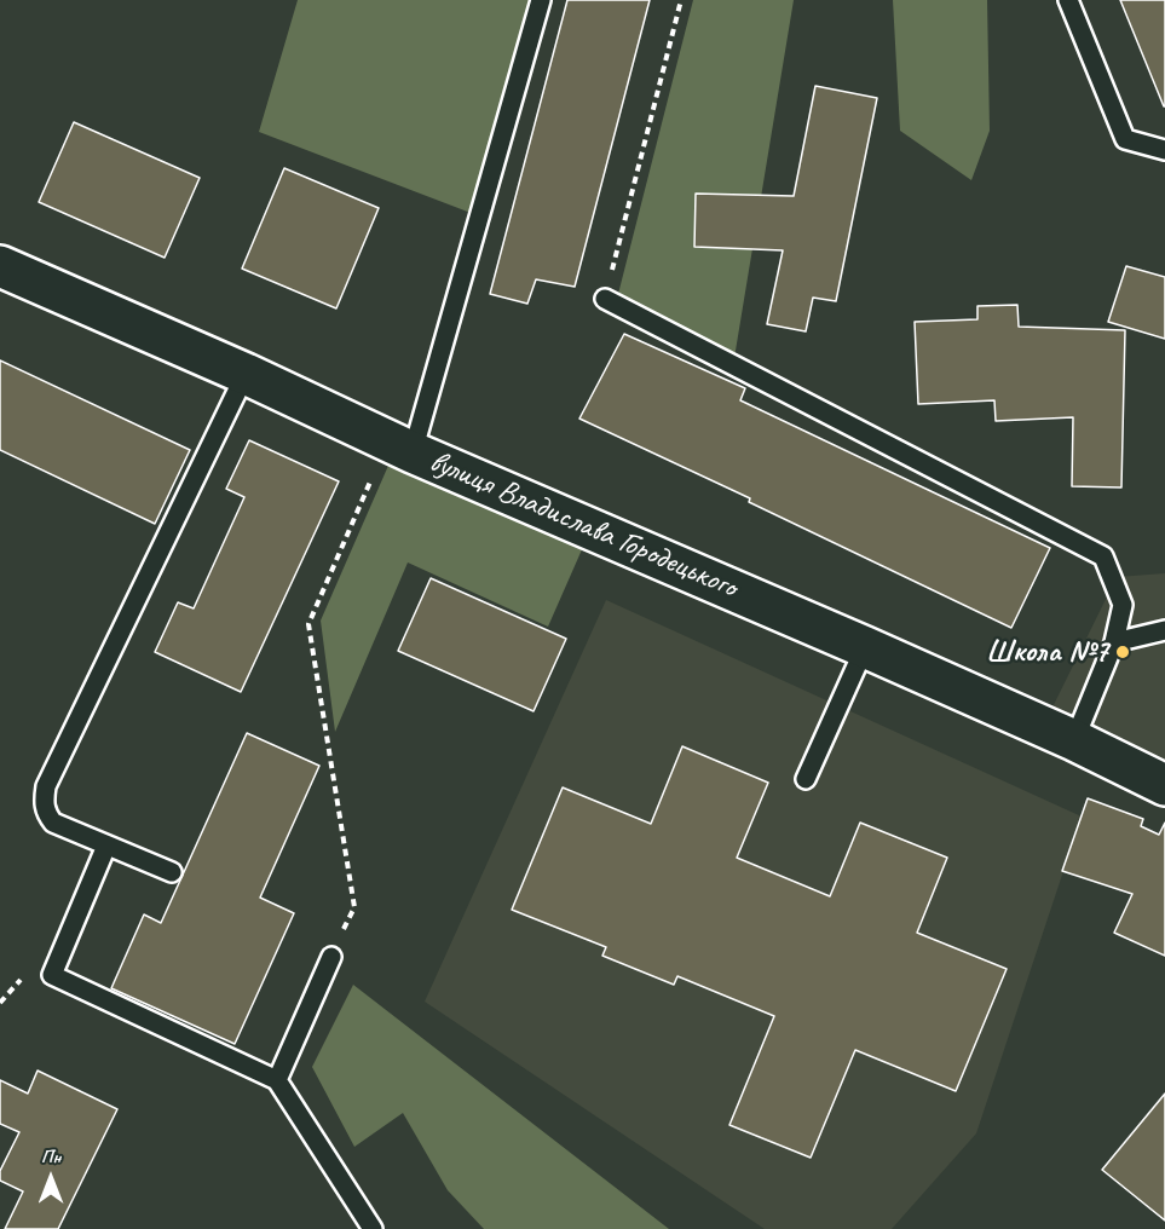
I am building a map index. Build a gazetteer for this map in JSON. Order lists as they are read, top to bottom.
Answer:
{
  "streets": {
    "street": ["вулиця Владислава Городецького"]
  },
  "places": ["Школа №7"],
  "north": "top"
}
